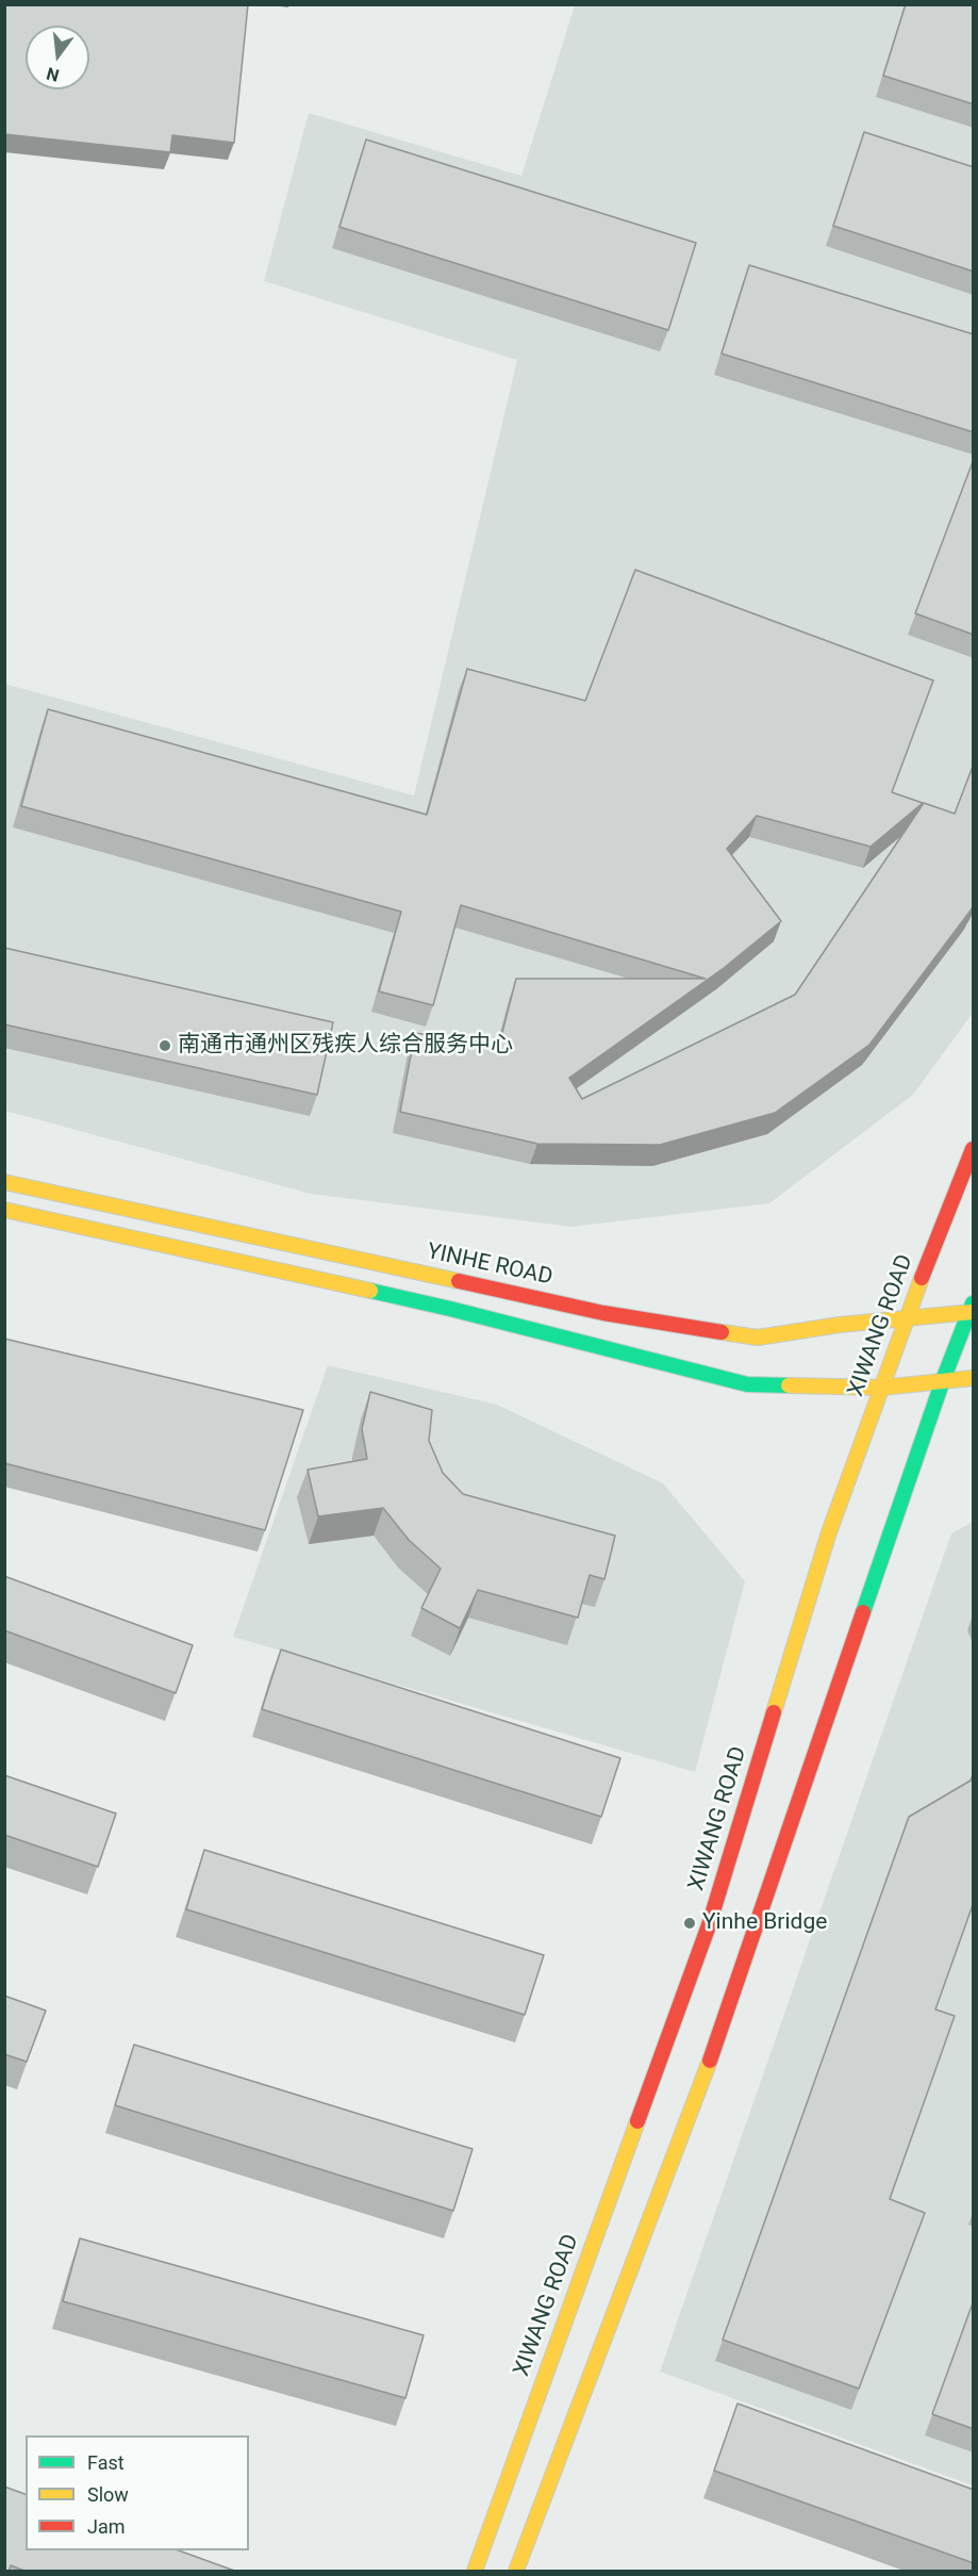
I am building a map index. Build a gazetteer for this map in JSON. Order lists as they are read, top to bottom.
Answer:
{
  "streets": {
    "main road": ["YINHE ROAD", "XIWANG ROAD"]
  },
  "crossings": [
    ["YINHE ROAD", "XIWANG ROAD"]
  ],
  "places": ["南通市通州区残疾人综合服务中心", "Yinhe Bridge"],
  "legend": ["Fast", "Slow", "Jam"],
  "north": "bottom"
}
